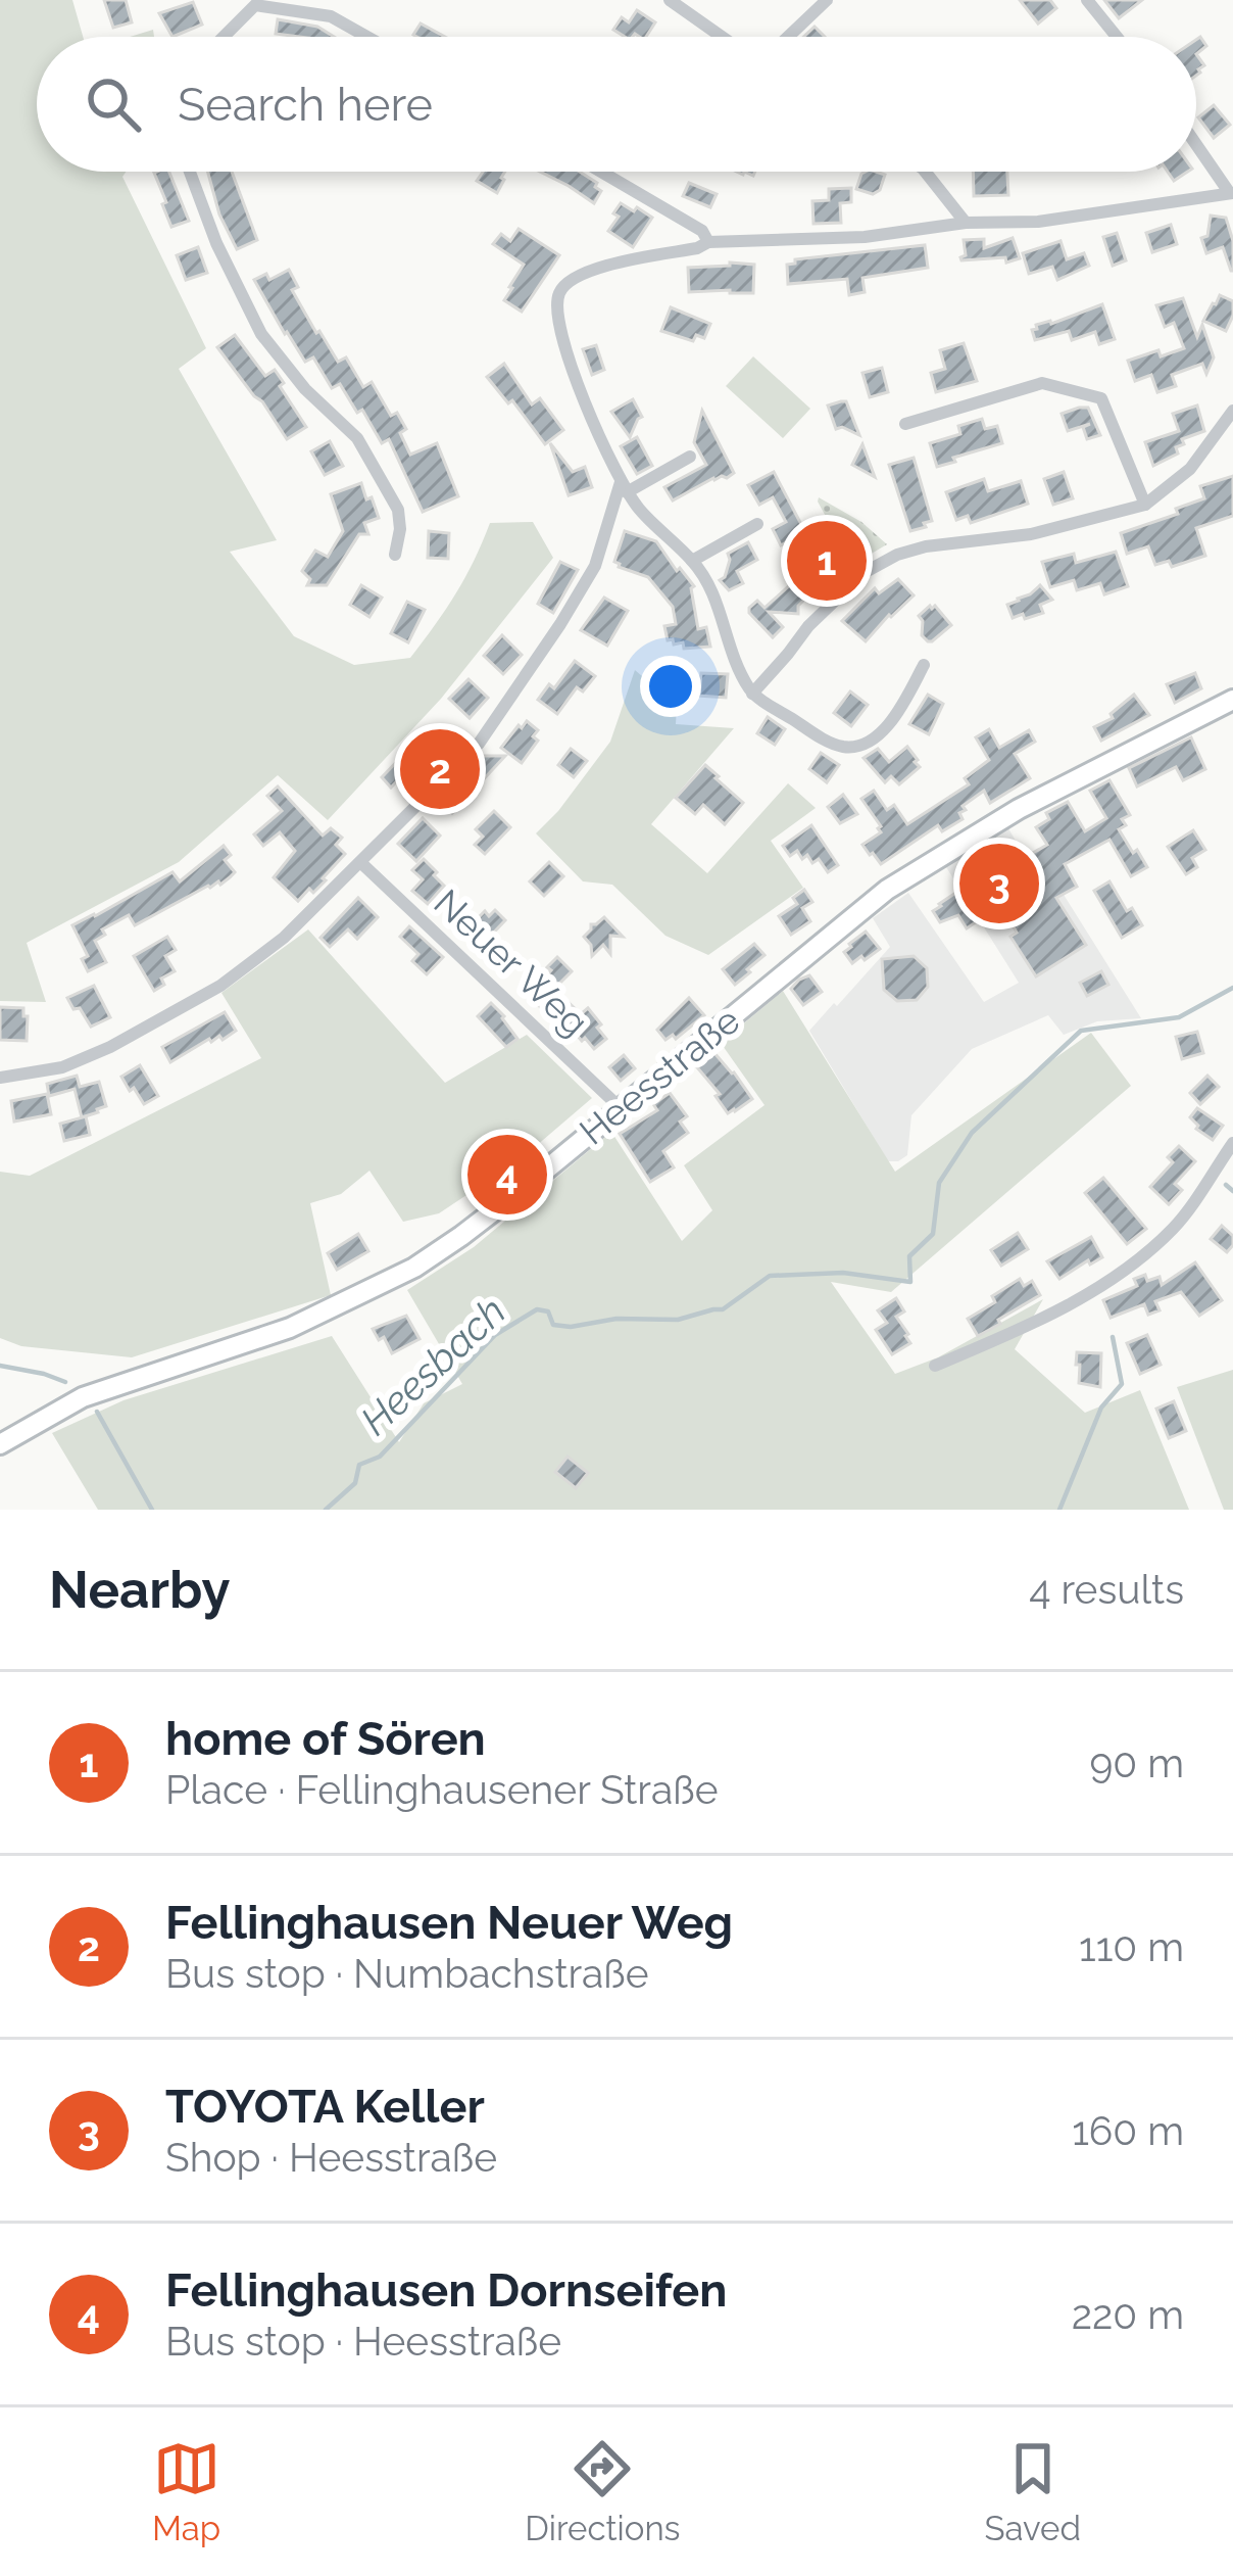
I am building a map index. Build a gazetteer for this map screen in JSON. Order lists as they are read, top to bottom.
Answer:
{
  "streets": {
    "main road": ["Heesstraße"],
    "street": ["Neuer Weg"]
  },
  "crossings": [
    ["Neuer Weg", "Heesstraße"]
  ],
  "water": ["Heesbach"],
  "page": {
    "search": "Search here",
    "pins": [
      "1",
      "2",
      "3",
      "4"
    ],
    "heading": ["Nearby", "4 results"],
    "list": [
      {
        "mark": "1",
        "name": "home of Sören",
        "note": "Place · Fellinghausener Straße",
        "value": "90 m"
      },
      {
        "mark": "2",
        "name": "Fellinghausen Neuer Weg",
        "note": "Bus stop · Numbachstraße",
        "value": "110 m"
      },
      {
        "mark": "3",
        "name": "TOYOTA Keller",
        "note": "Shop · Heesstraße",
        "value": "160 m"
      },
      {
        "mark": "4",
        "name": "Fellinghausen Dornseifen",
        "note": "Bus stop · Heesstraße",
        "value": "220 m"
      }
    ],
    "nav": ["Map", "Directions", "Saved"]
  }
}
